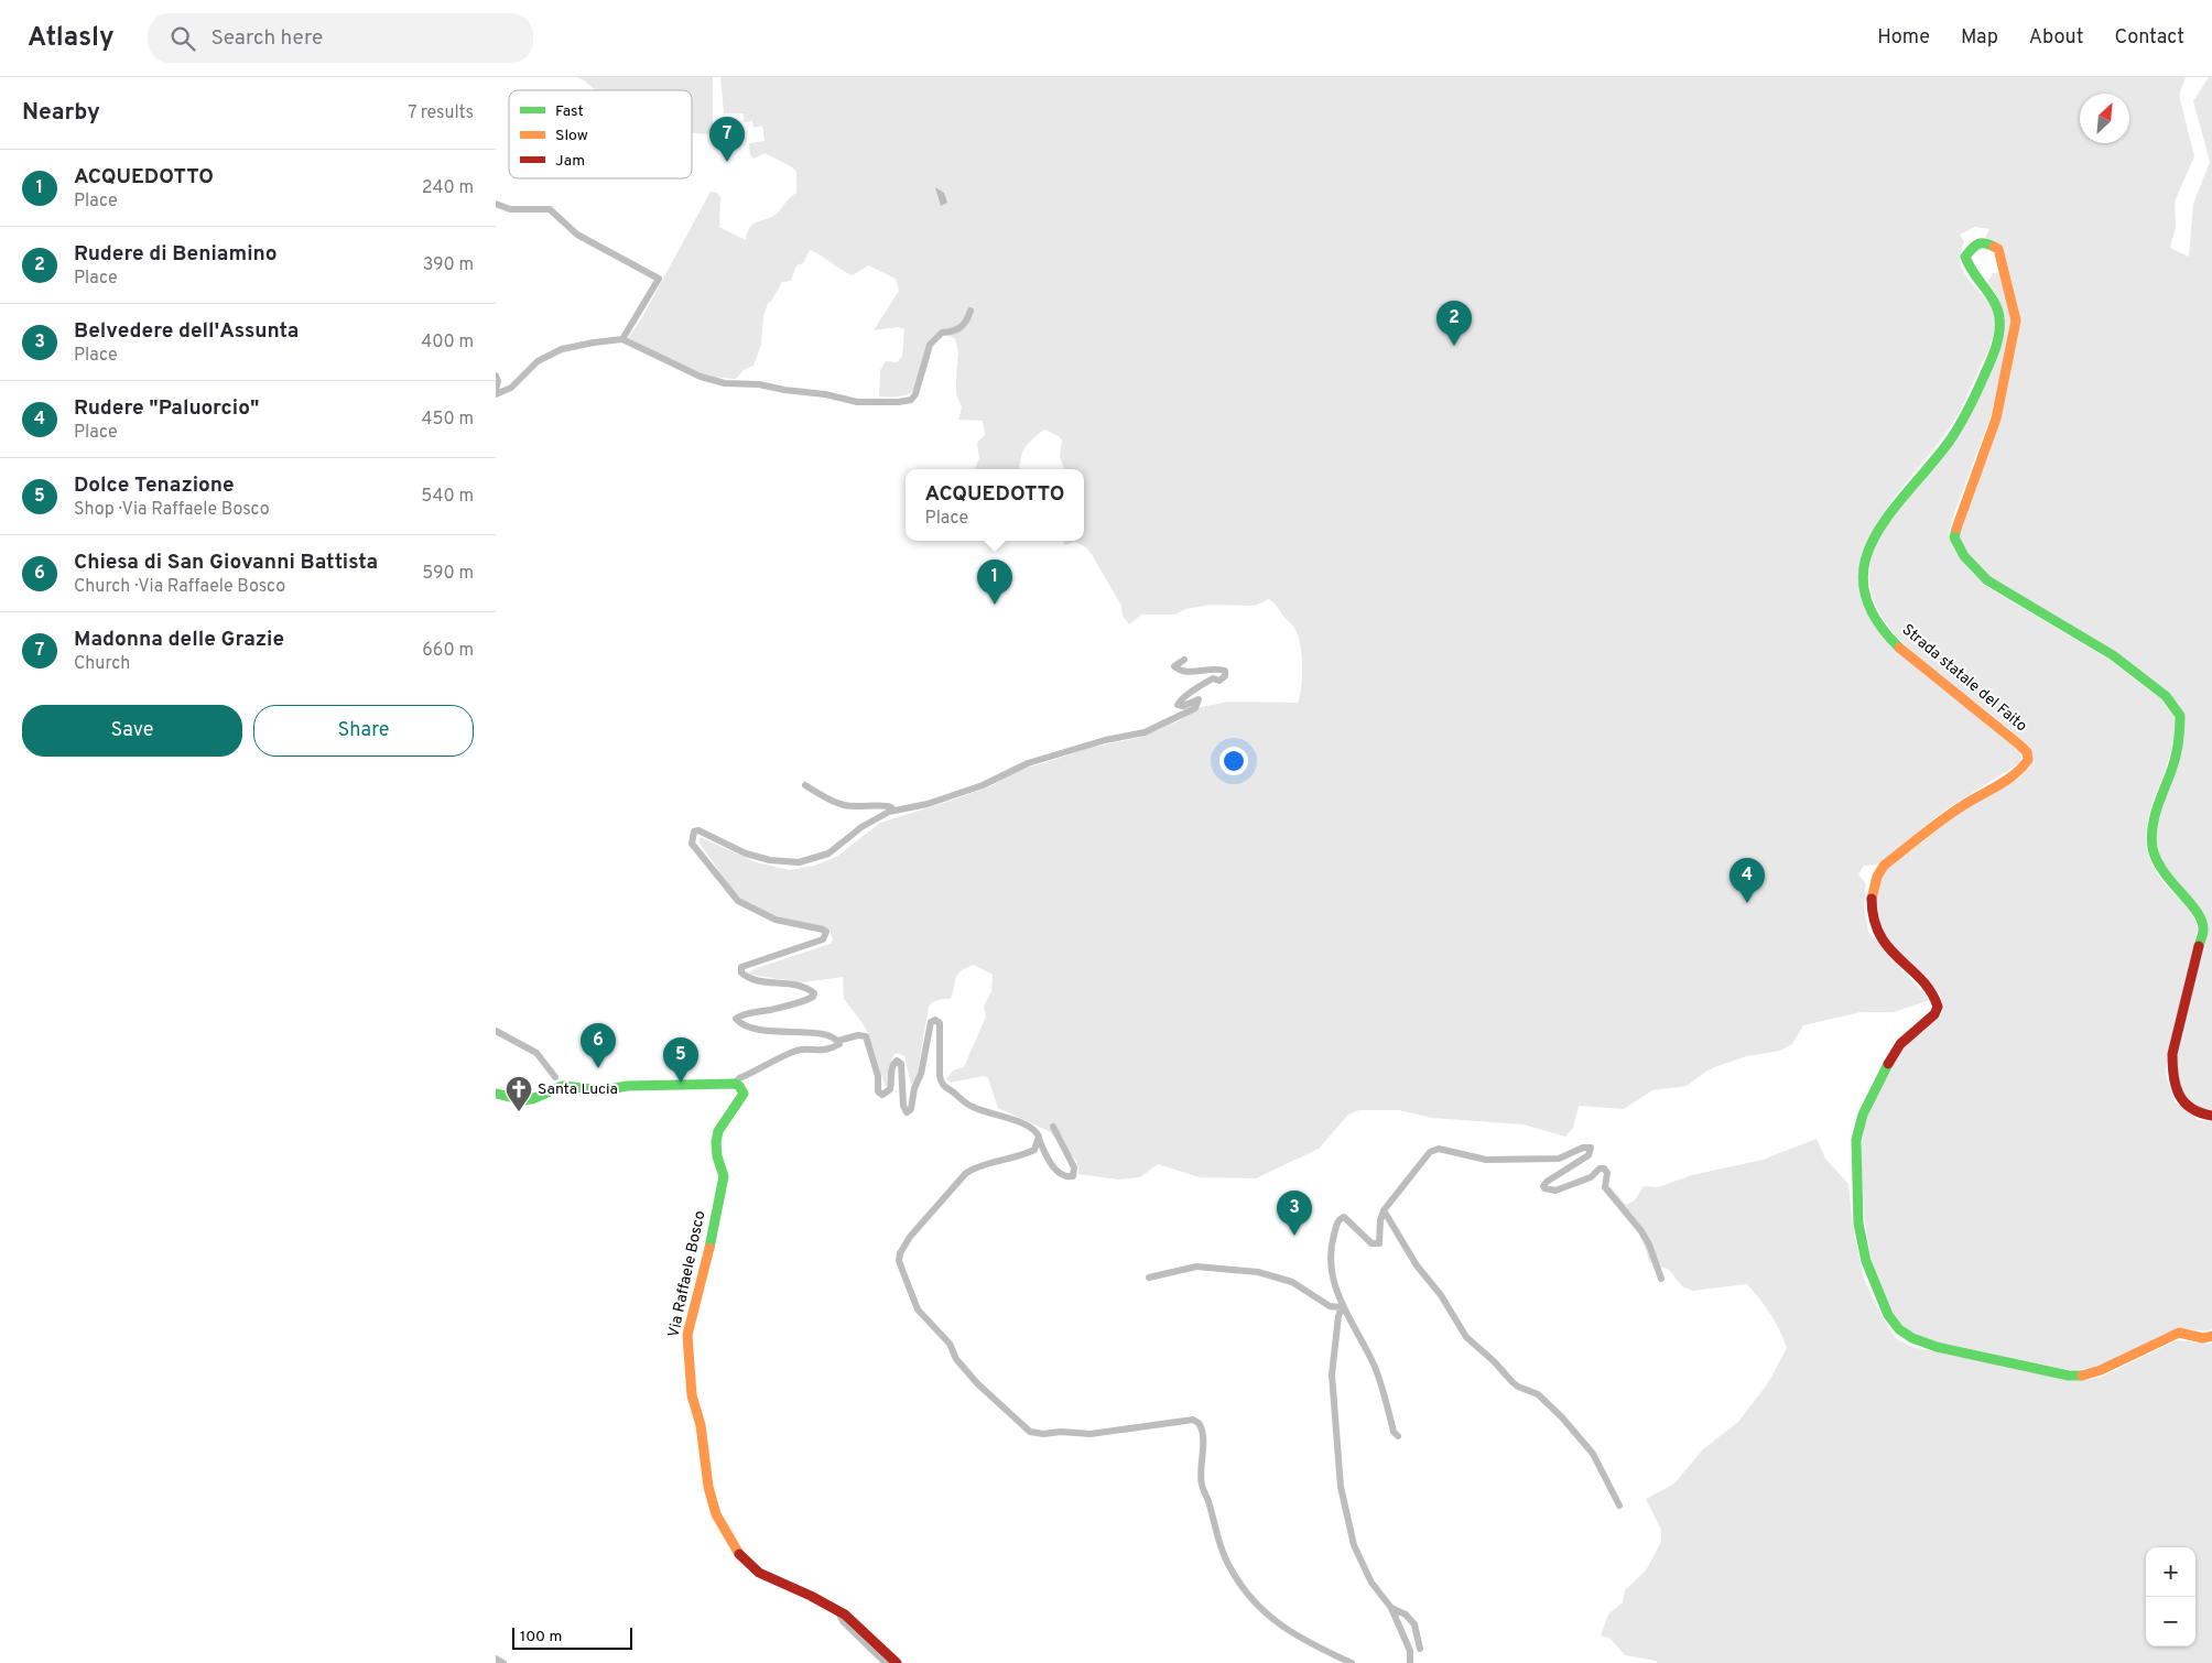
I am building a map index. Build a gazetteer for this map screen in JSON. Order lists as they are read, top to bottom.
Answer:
{
  "streets": {
    "street": ["Strada statale del Faito", "Via Raffaele Bosco"]
  },
  "places": {
    "church": ["Santa Lucia"]
  },
  "legend": ["Fast", "Slow", "Jam"],
  "scale_bar": "100 m",
  "north": "top right",
  "page": {
    "header": "Atlasly",
    "search": "Search here",
    "nav": [
      "Home",
      "Map",
      "About",
      "Contact"
    ],
    "heading": ["Nearby", "7 results"],
    "pins": [
      "7",
      "2",
      "1",
      "4",
      "6",
      "5",
      "3"
    ],
    "list": [
      {
        "mark": "1",
        "name": "ACQUEDOTTO",
        "note": "Place",
        "value": "240 m"
      },
      {
        "mark": "2",
        "name": "Rudere di Beniamino",
        "note": "Place",
        "value": "390 m"
      },
      {
        "mark": "3",
        "name": "Belvedere dell'Assunta",
        "note": "Place",
        "value": "400 m"
      },
      {
        "mark": "4",
        "name": "Rudere \"Paluorcio\"",
        "note": "Place",
        "value": "450 m"
      },
      {
        "mark": "5",
        "name": "Dolce Tenazione",
        "note": "Shop · Via Raffaele Bosco",
        "value": "540 m"
      },
      {
        "mark": "6",
        "name": "Chiesa di San Giovanni Battista",
        "note": "Church · Via Raffaele Bosco",
        "value": "590 m"
      },
      {
        "mark": "7",
        "name": "Madonna delle Grazie",
        "note": "Church",
        "value": "660 m"
      }
    ],
    "popup": ["ACQUEDOTTO", "Place"],
    "buttons": ["Save", "Share"],
    "map_buttons": ["+", "−"],
    "scale": "100 m"
  }
}
